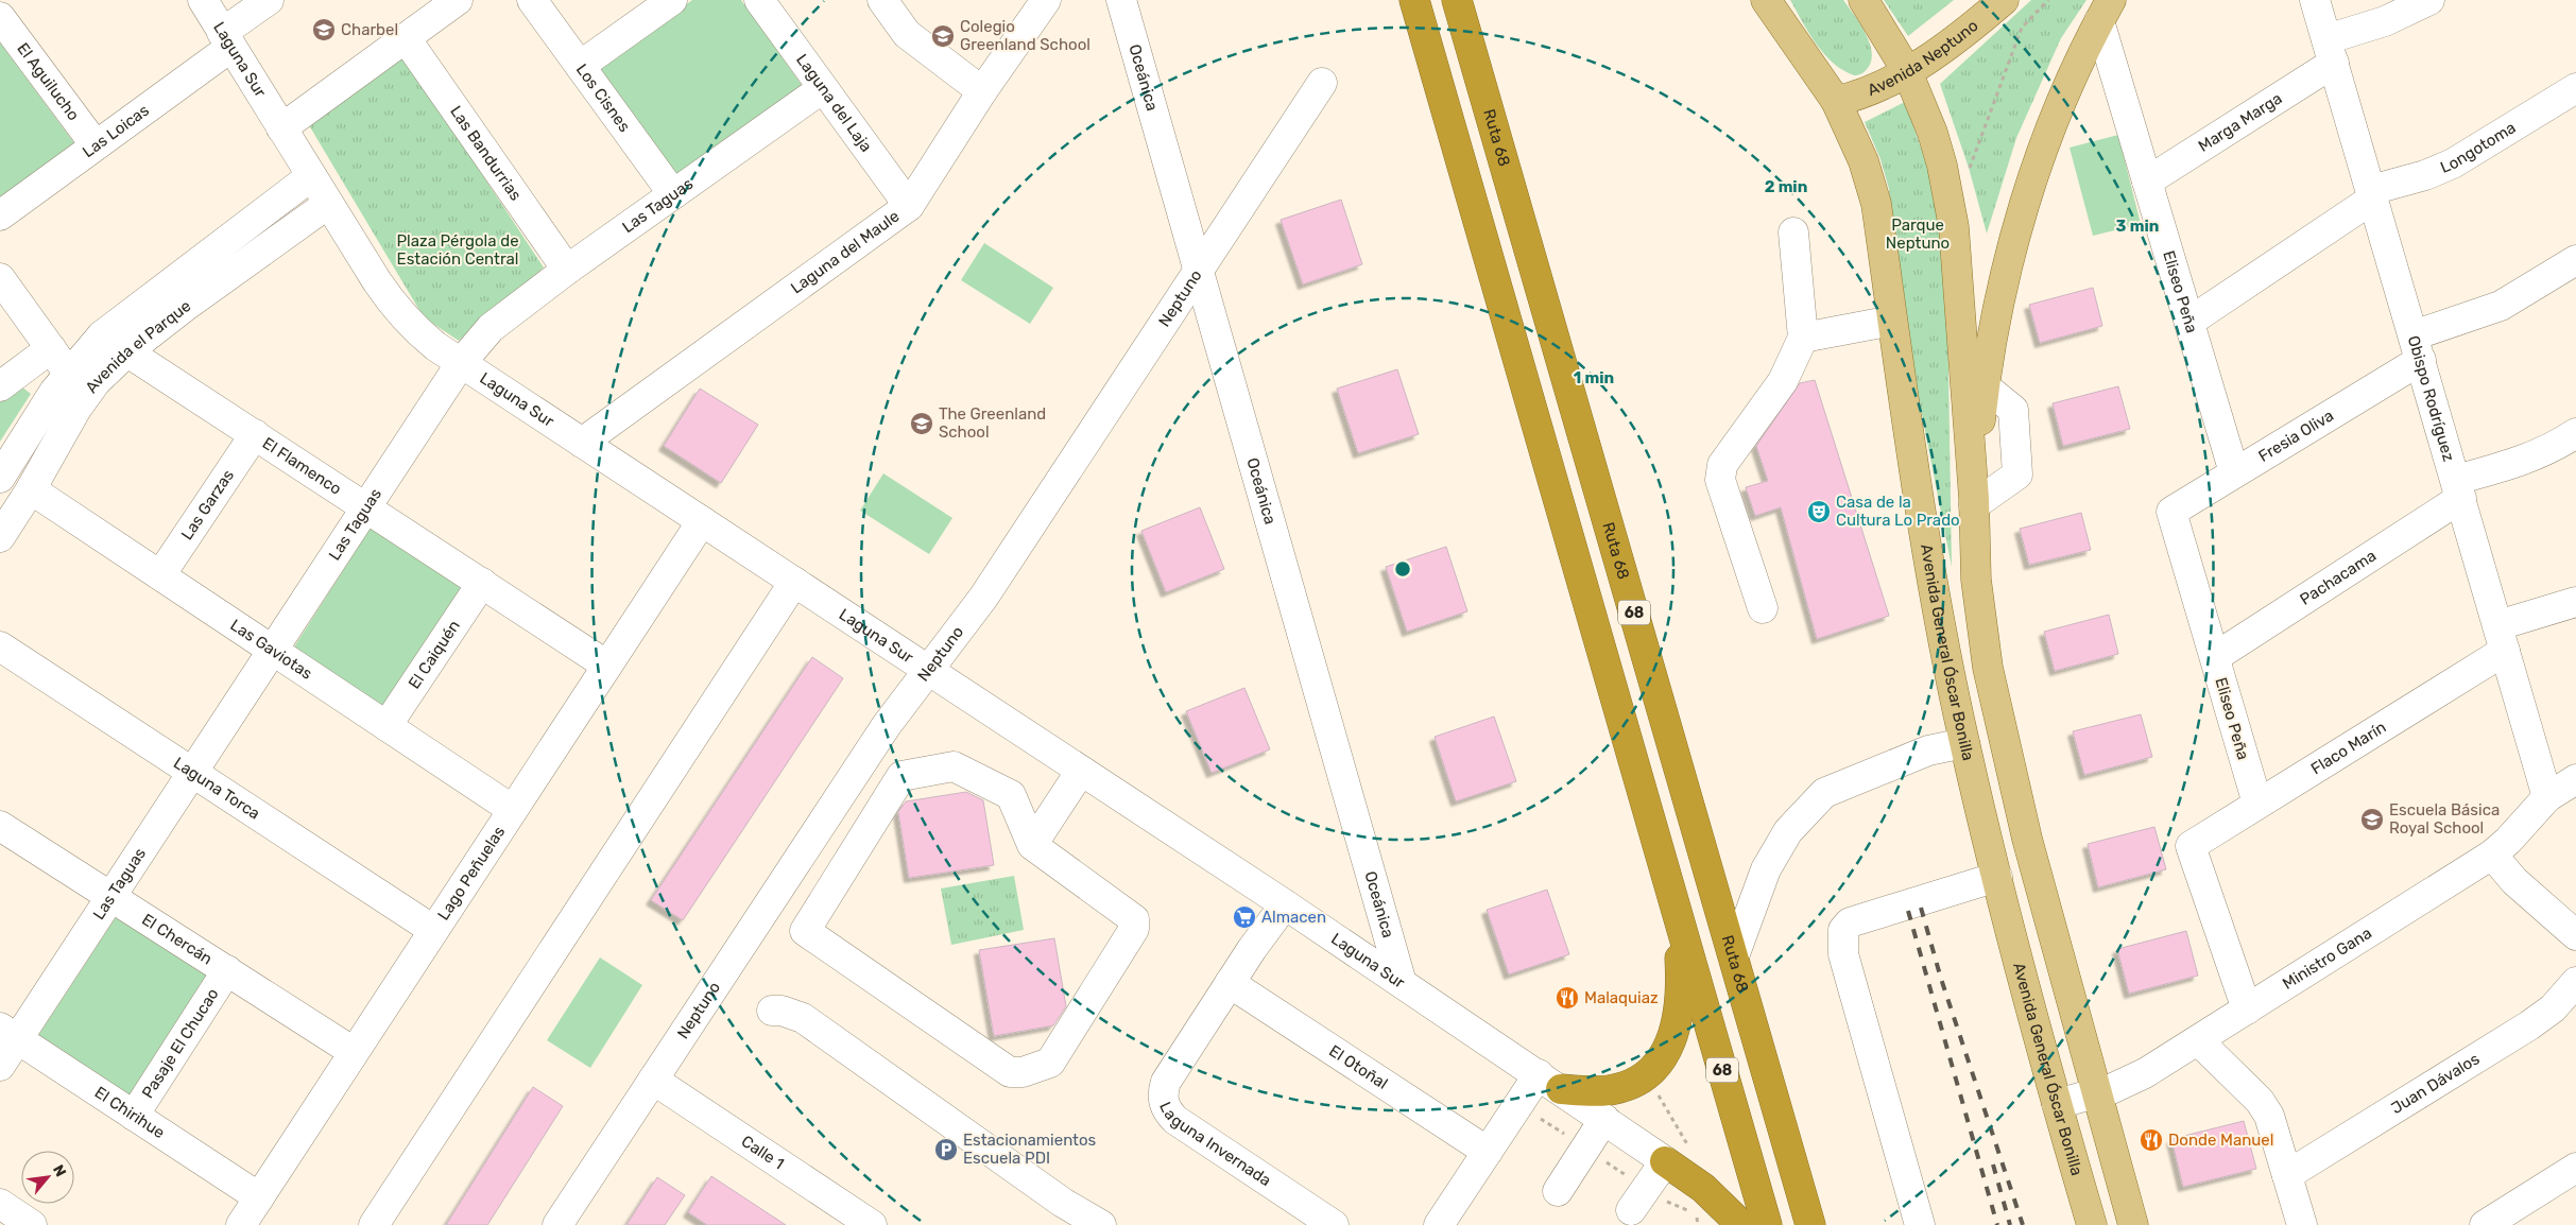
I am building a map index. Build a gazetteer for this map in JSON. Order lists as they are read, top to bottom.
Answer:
{
  "streets": {
    "highway": ["Ruta 68", "68"],
    "main road": ["Avenida Neptuno", "Avenida General Óscar Bonilla"],
    "street": [
      "Laguna Sur",
      "Oceánica",
      "El Aguilucho",
      "Los Cisnes",
      "Laguna del Laja",
      "Marga Marga",
      "Las Loicas",
      "Longotoma",
      "Las Bandurrias",
      "Las Taguas",
      "Laguna del Maule",
      "Eliseo Peña",
      "Neptuno",
      "Avenida el Parque",
      "Obispo Rodríguez",
      "Fresia Oliva",
      "El Flamenco",
      "Las Garzas",
      "Pachacama",
      "Las Gaviotas",
      "El Caiquén",
      "Flaco Marín",
      "Laguna Torca",
      "Lago Peñuelas",
      "El Chercán",
      "Ministro Gana",
      "Pasaje El Chucao",
      "El Otoñal",
      "Juan Dávalos",
      "El Chirihue",
      "Laguna Invernada",
      "Calle 1"
    ]
  },
  "crossings": [
    ["Avenida Neptuno", "Avenida General Óscar Bonilla"],
    ["Laguna Sur", "Oceánica"],
    ["Laguna Sur", "Las Loicas"],
    ["Laguna Sur", "Las Taguas"],
    ["Laguna Sur", "Laguna del Maule"],
    ["Laguna Sur", "Neptuno"],
    ["Laguna Sur", "Avenida el Parque"],
    ["Laguna Sur", "Lago Peñuelas"],
    ["Laguna Sur", "Laguna Invernada"],
    ["Oceánica", "Neptuno"],
    ["El Aguilucho", "Las Loicas"],
    ["Los Cisnes", "Las Taguas"],
    ["Laguna del Laja", "Las Taguas"],
    ["Laguna del Laja", "Laguna del Maule"],
    ["Marga Marga", "Eliseo Peña"],
    ["Marga Marga", "Obispo Rodríguez"],
    ["Longotoma", "Eliseo Peña"],
    ["Longotoma", "Obispo Rodríguez"],
    ["Las Bandurrias", "Las Taguas"],
    ["Las Taguas", "El Flamenco"],
    ["Las Taguas", "Las Gaviotas"],
    ["Las Taguas", "Laguna Torca"],
    ["Las Taguas", "El Chercán"],
    ["Las Taguas", "El Chirihue"],
    ["Eliseo Peña", "Fresia Oliva"],
    ["Eliseo Peña", "Pachacama"],
    ["Eliseo Peña", "Flaco Marín"],
    ["Neptuno", "Calle 1"],
    ["Avenida el Parque", "El Flamenco"],
    ["Avenida el Parque", "Las Gaviotas"],
    ["Obispo Rodríguez", "Fresia Oliva"],
    ["Obispo Rodríguez", "Pachacama"],
    ["Obispo Rodríguez", "Flaco Marín"],
    ["Obispo Rodríguez", "Ministro Gana"],
    ["El Flamenco", "Las Garzas"],
    ["El Flamenco", "El Caiquén"],
    ["El Flamenco", "Lago Peñuelas"],
    ["Las Garzas", "Las Gaviotas"],
    ["Las Gaviotas", "El Caiquén"],
    ["Las Gaviotas", "Lago Peñuelas"],
    ["Avenida General Óscar Bonilla", "Ministro Gana"],
    ["Flaco Marín", "Ministro Gana"],
    ["Laguna Torca", "Lago Peñuelas"],
    ["Lago Peñuelas", "El Chercán"],
    ["Lago Peñuelas", "El Chirihue"],
    ["El Chercán", "Pasaje El Chucao"],
    ["Pasaje El Chucao", "El Chirihue"],
    ["El Otoñal", "Laguna Invernada"]
  ],
  "parks": ["Parque Neptuno", "Plaza Pérgola de Estación Central"],
  "places": {
    "school or university": [
      "Charbel",
      "Colegio Greenland School",
      "The Greenland School",
      "Escuela Básica Royal School"
    ],
    "theatre": ["Casa de la Cultura Lo Prado"],
    "supermarket": ["Almacen"],
    "restaurant": ["Malaquiaz", "Donde Manuel"],
    "parking": ["Estacionamientos Escuela PDI"]
  },
  "north": "top right",
  "rings": ["2 min", "3 min", "1 min"]
}
